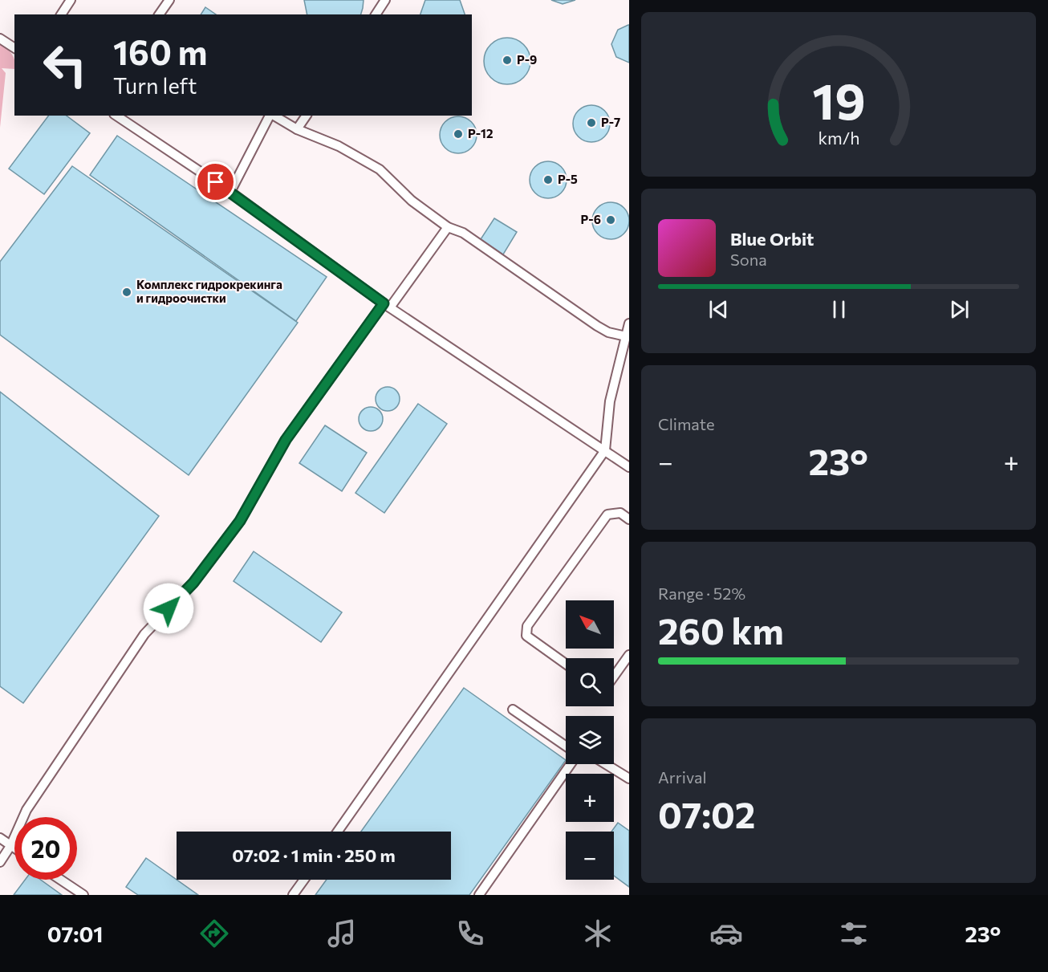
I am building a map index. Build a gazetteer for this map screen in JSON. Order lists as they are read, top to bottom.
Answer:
{
  "places": [
    "Р-9",
    "Р-7",
    "Р-12",
    "Р-5",
    "Р-6",
    "Комплекс гидрокрекинга и гидроочистки"
  ],
  "north": "top left",
  "page": {
    "turn": ["160 m", "Turn left"],
    "song": ["Blue Orbit", "Sona"],
    "tile": [
      "Climate",
      ["Range · 52%", "260 km"],
      ["Arrival", "07:02"]
    ],
    "heat": ["−", "23°", "+"],
    "map_buttons": ["+", "−"],
    "limit": "20",
    "trip": "07:02 · 1 min · 250 m",
    "tabs": ["07:01", "23°"],
    "gauge": ["19", "km/h"]
  }
}
